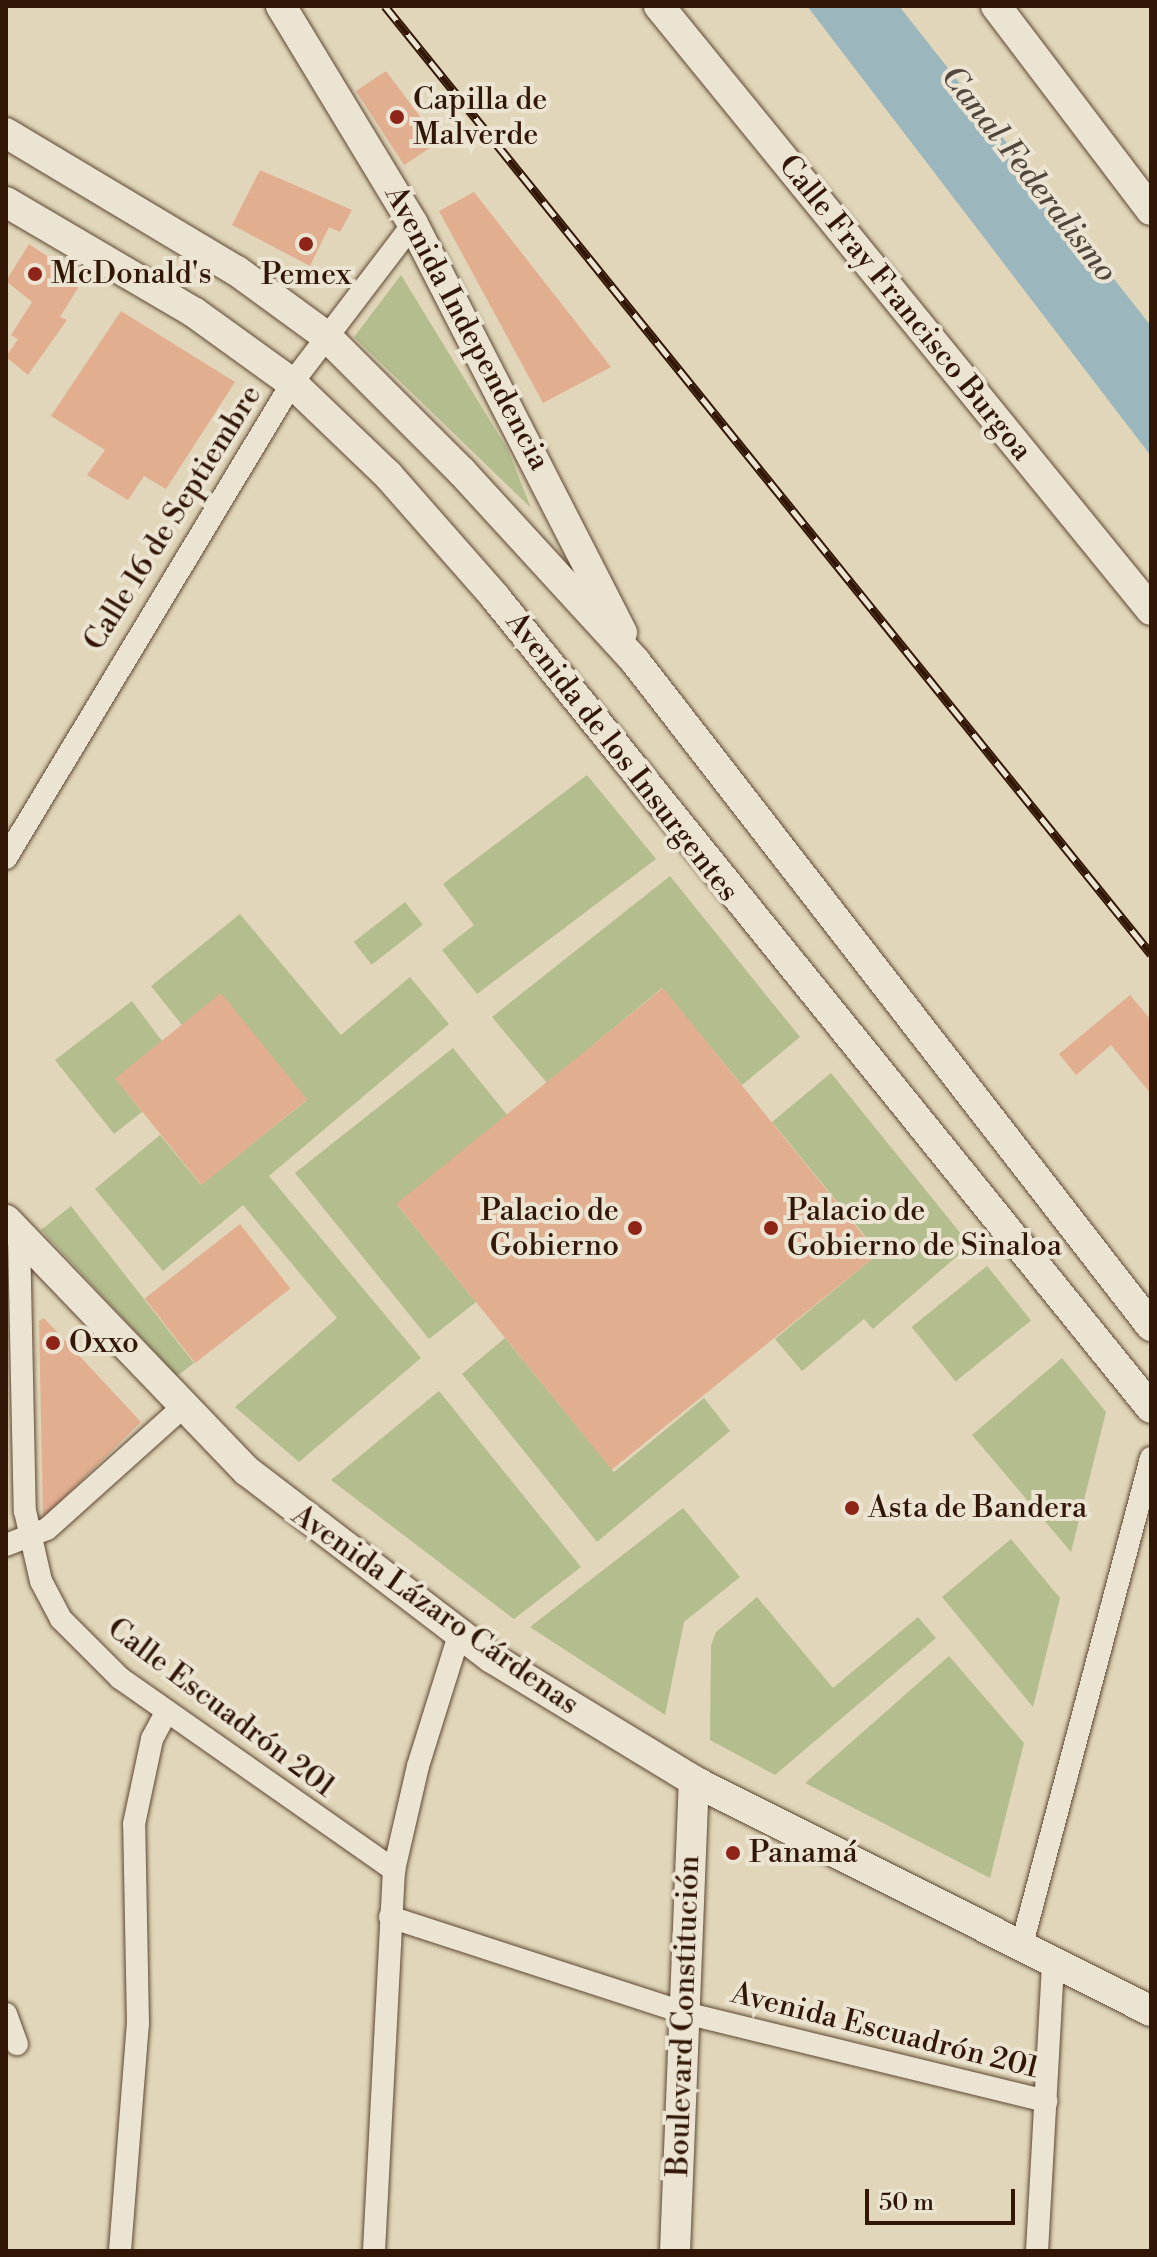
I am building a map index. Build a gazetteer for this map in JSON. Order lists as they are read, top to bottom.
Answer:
{
  "streets": {
    "main road": [
      "Calle Fray Francisco Burgoa",
      "Avenida Independencia",
      "Avenida de los Insurgentes",
      "Avenida Lázaro Cárdenas",
      "Boulevard Constitución"
    ],
    "street": ["Calle 16 de Septiembre", "Calle Escuadrón 201", "Avenida Escuadrón 201"]
  },
  "crossings": [
    ["Avenida Independencia", "Calle 16 de Septiembre"],
    ["Avenida Independencia", "Avenida de los Insurgentes"],
    ["Calle 16 de Septiembre", "Avenida de los Insurgentes"],
    ["Avenida Lázaro Cárdenas", "Calle Escuadrón 201"],
    ["Avenida Lázaro Cárdenas", "Boulevard Constitución"],
    ["Boulevard Constitución", "Avenida Escuadrón 201"]
  ],
  "water": ["Canal Federalismo"],
  "places": [
    "Capilla de Malverde",
    "Pemex",
    "McDonald's",
    "Palacio de Gobierno",
    "Palacio de Gobierno de Sinaloa",
    "Oxxo",
    "Asta de Bandera",
    "Panamá"
  ],
  "scale_bar": "50 m"
}
